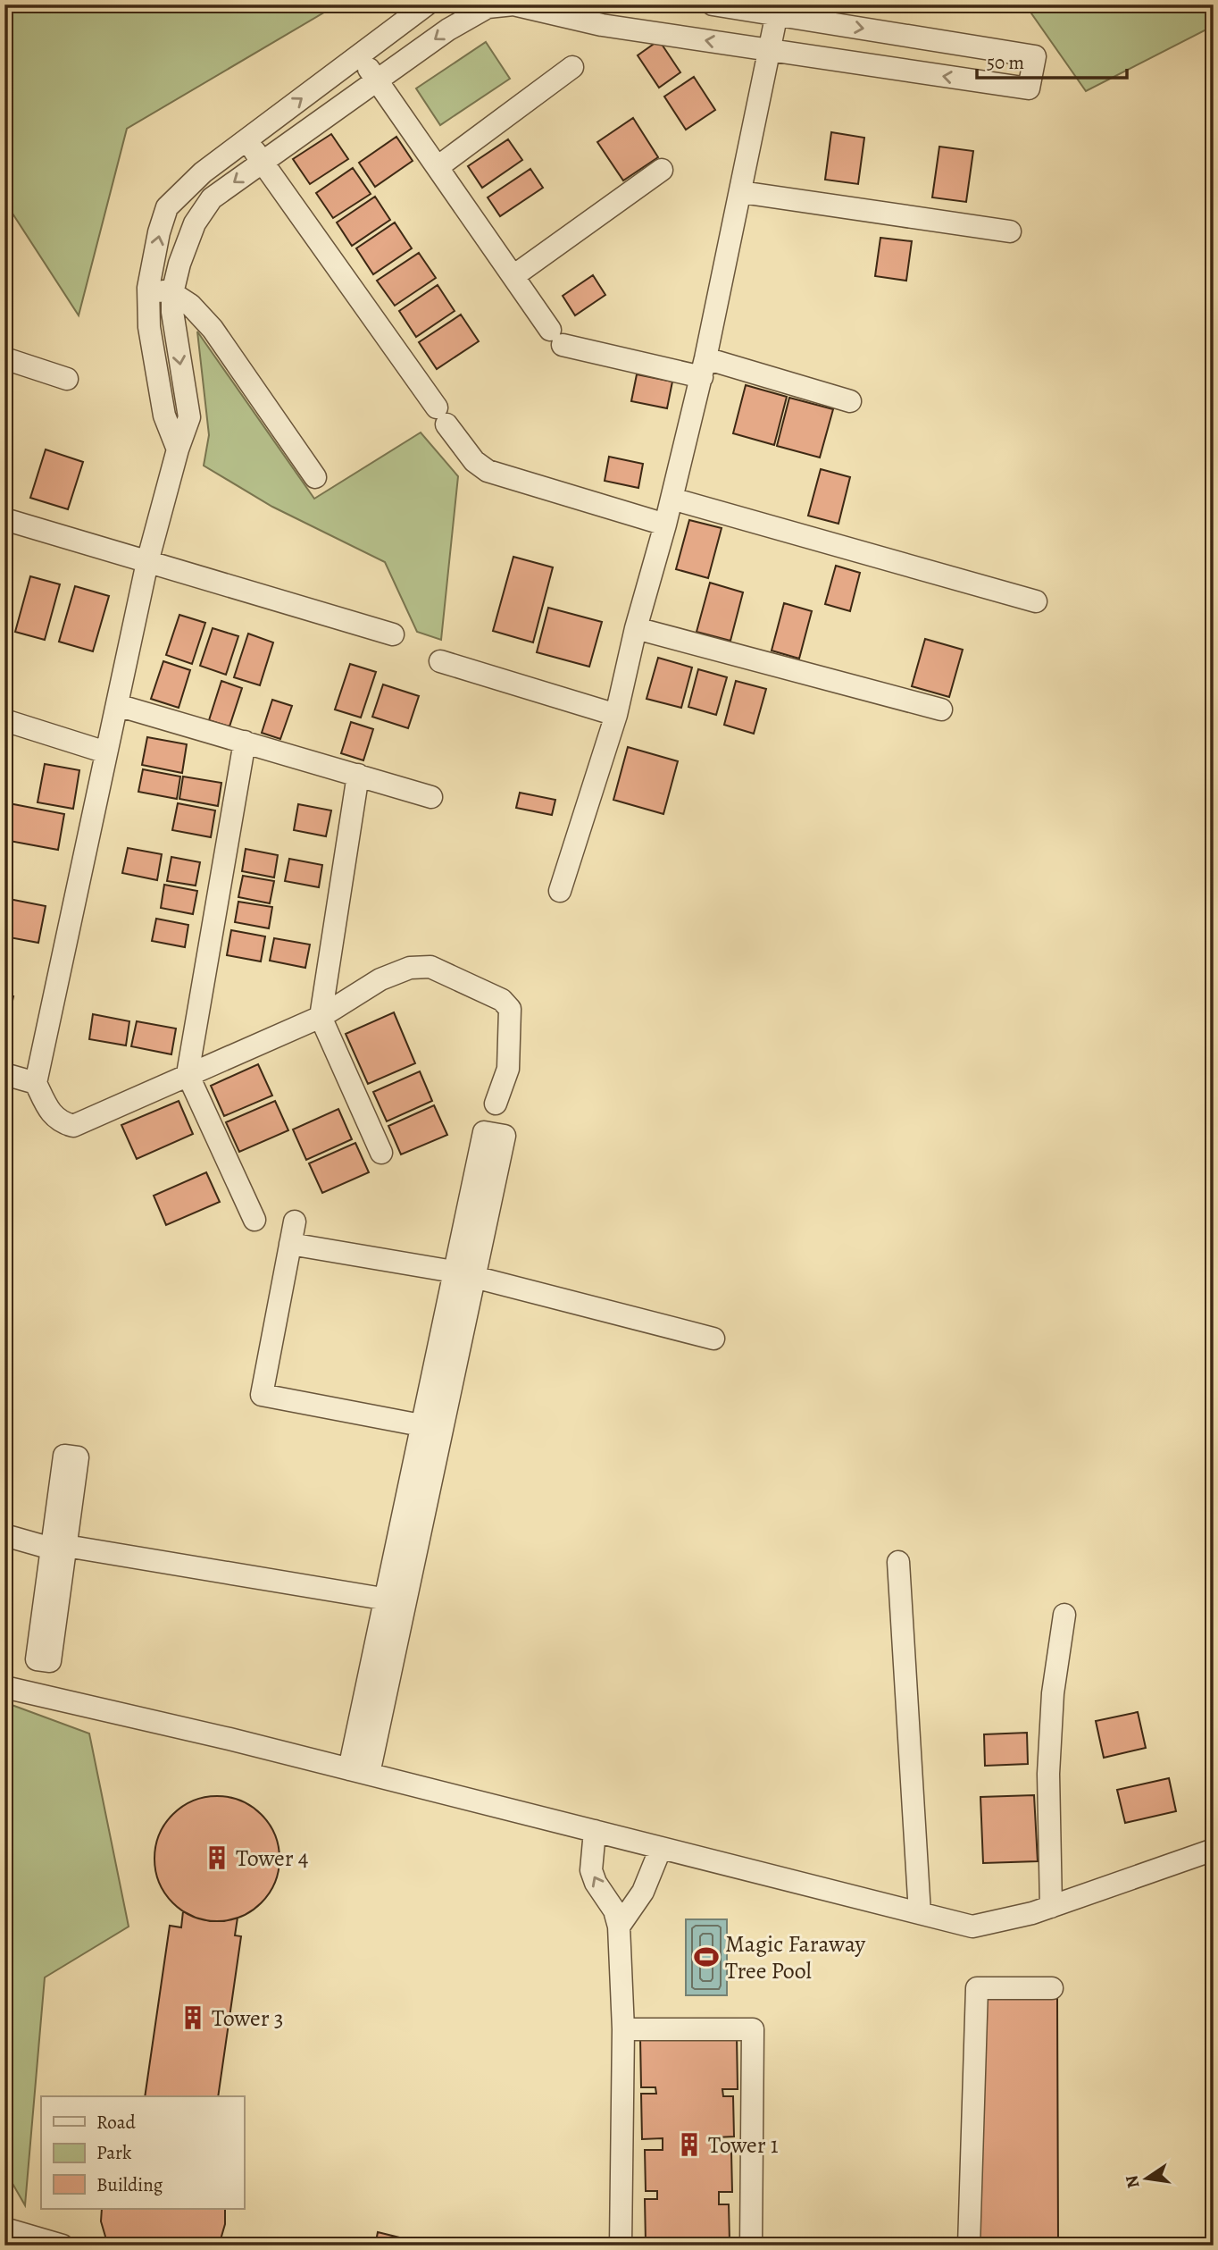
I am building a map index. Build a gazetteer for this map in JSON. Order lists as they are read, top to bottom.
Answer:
{
  "places": {
    "building": ["Tower 4", "Tower 3", "Tower 1"],
    "sports": ["Magic Faraway Tree Pool"]
  },
  "legend": ["Road", "Park", "Building"],
  "scale_bar": "50 m",
  "north": "left"
}
